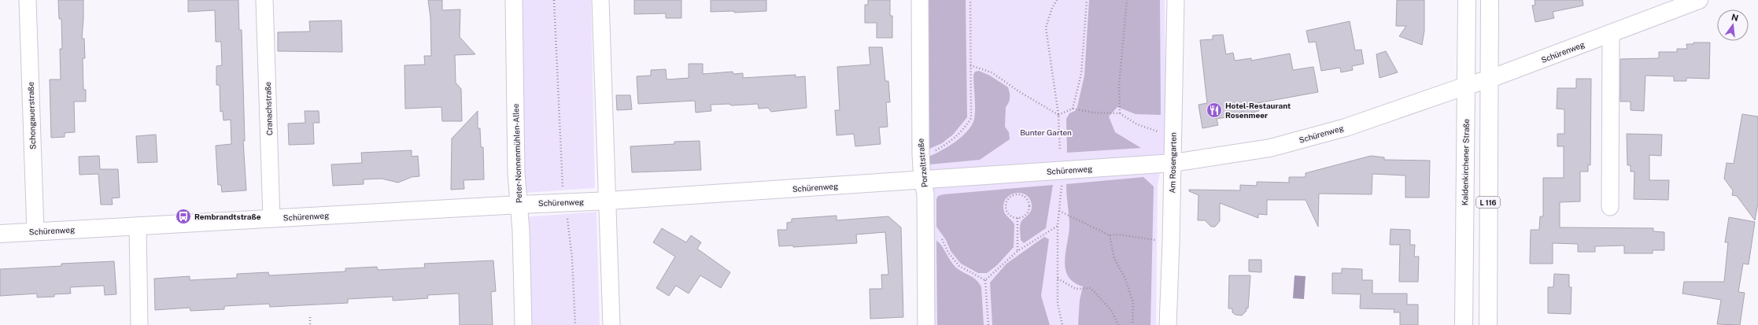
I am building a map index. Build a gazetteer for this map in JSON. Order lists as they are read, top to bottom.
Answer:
{
  "streets": {
    "main road": ["Schürenweg", "Kaldenkirchener Straße", "L 116"],
    "street": [
      "Cranachstraße",
      "Schongauerstraße",
      "Peter-Nonnenmühlen-Allee",
      "Porzeltstraße",
      "Am Rosengarten"
    ]
  },
  "crossings": [
    ["Schürenweg", "Cranachstraße"],
    ["Schürenweg", "Schongauerstraße"],
    ["Schürenweg", "Peter-Nonnenmühlen-Allee"],
    ["Schürenweg", "Kaldenkirchener Straße"],
    ["Schürenweg", "Porzeltstraße"],
    ["Schürenweg", "Am Rosengarten"],
    ["Schürenweg", "L 116"]
  ],
  "parks": ["Bunter Garten"],
  "places": {
    "restaurant": ["Hotel-Restaurant Rosenmeer"],
    "bus stop": ["Rembrandtstraße"]
  },
  "north": "top"
}
